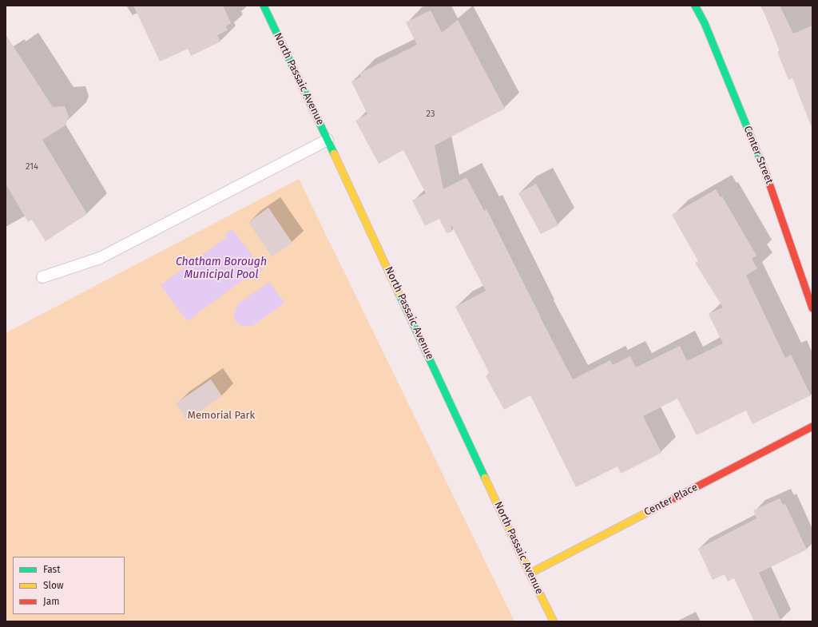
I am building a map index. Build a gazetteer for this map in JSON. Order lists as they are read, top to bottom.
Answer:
{
  "streets": {
    "main road": ["North Passaic Avenue", "Center Street", "Center Place"]
  },
  "crossings": [
    ["North Passaic Avenue", "Center Place"]
  ],
  "water": ["Chatham Borough Municipal Pool"],
  "parks": ["Memorial Park"],
  "house_numbers": ["23", "214"],
  "legend": ["Fast", "Slow", "Jam"]
}
